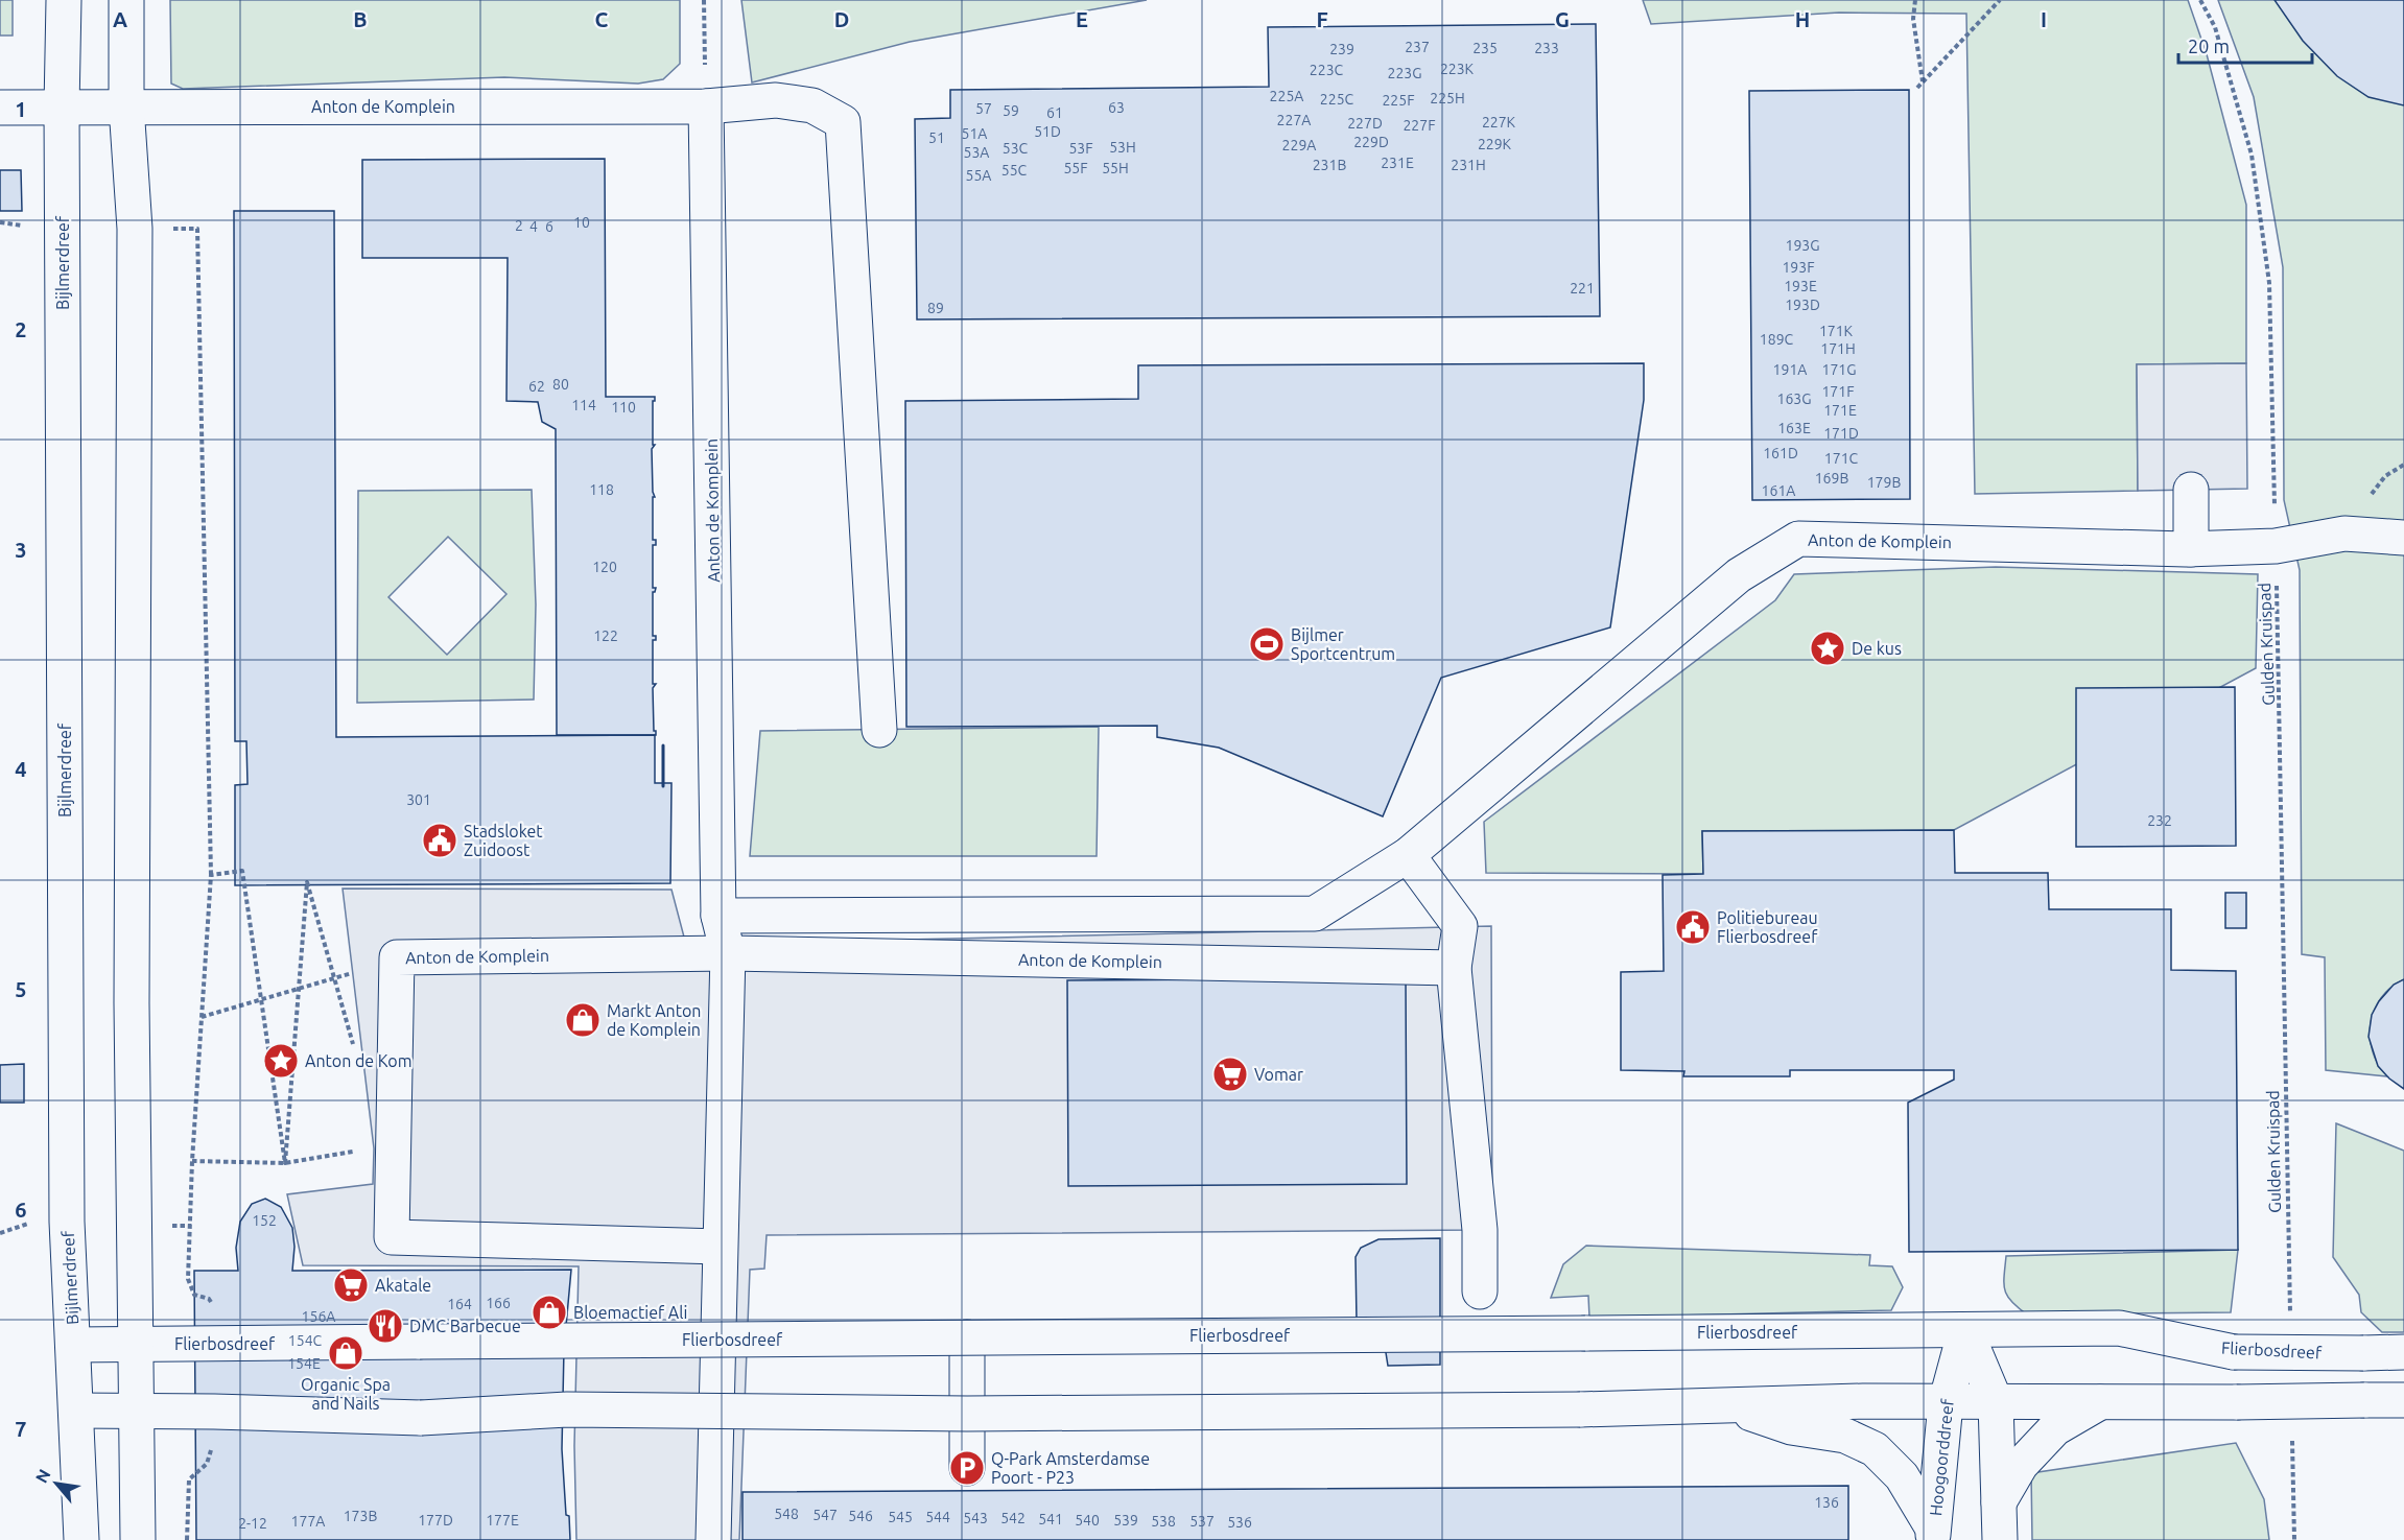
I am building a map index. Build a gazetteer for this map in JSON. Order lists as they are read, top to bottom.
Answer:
{
  "streets": {
    "street": [
      "Anton de Komplein",
      "Bijlmerdreef",
      "Flierbosdreef",
      "Hoogoorddreef"
    ],
    "path": ["Gulden Kruispad"]
  },
  "crossings": [
    ["Anton de Komplein", "Bijlmerdreef"],
    ["Anton de Komplein", "Gulden Kruispad"],
    ["Bijlmerdreef", "Flierbosdreef"],
    ["Flierbosdreef", "Hoogoorddreef"]
  ],
  "places": {
    "sports": ["Bijlmer Sportcentrum"],
    "place": ["De kus", "Anton de Kom"],
    "public building": ["Stadsloket Zuidoost", "Politiebureau Flierbosdreef"],
    "shop": ["Markt Anton de Komplein", "Bloemactief Ali", "Organic Spa and Nails"],
    "supermarket": ["Vomar", "Akatale"],
    "restaurant": ["DMC Barbecue"],
    "parking": ["Q-Park Amsterdamse Poort - P23"]
  },
  "house_numbers": [
    "237",
    "235",
    "233",
    "239",
    "223K",
    "223C",
    "223G",
    "225A",
    "225H",
    "225C",
    "225F",
    "63",
    "57",
    "59",
    "61",
    "227A",
    "227K",
    "227D",
    "227F",
    "51D",
    "51A",
    "51",
    "229D",
    "229K",
    "229A",
    "53H",
    "53C",
    "53F",
    "53A",
    "231E",
    "231B",
    "231H",
    "55F",
    "55H",
    "55C",
    "55A",
    "10",
    "2",
    "4",
    "6",
    "193G",
    "193F",
    "193E",
    "221",
    "193D",
    "89",
    "171K",
    "189C",
    "171H",
    "191A",
    "171G",
    "80",
    "62",
    "171F",
    "163G",
    "114",
    "110",
    "171E",
    "163E",
    "171D",
    "161D",
    "171C",
    "169B",
    "179B",
    "118",
    "161A",
    "120",
    "122",
    "301",
    "232",
    "152",
    "166",
    "164",
    "156A",
    "154C",
    "154E",
    "136",
    "548",
    "547",
    "173B",
    "546",
    "545",
    "544",
    "543",
    "542",
    "541",
    "177D",
    "177E",
    "540",
    "539",
    "177A",
    "538",
    "537",
    "536",
    "2-12"
  ],
  "scale_bar": "20 m",
  "north": "top left",
  "grid": {
    "columns": [
      "A",
      "B",
      "C",
      "D",
      "E",
      "F",
      "G",
      "H",
      "I"
    ],
    "rows": [
      "1",
      "2",
      "3",
      "4",
      "5",
      "6",
      "7"
    ]
  }
}
